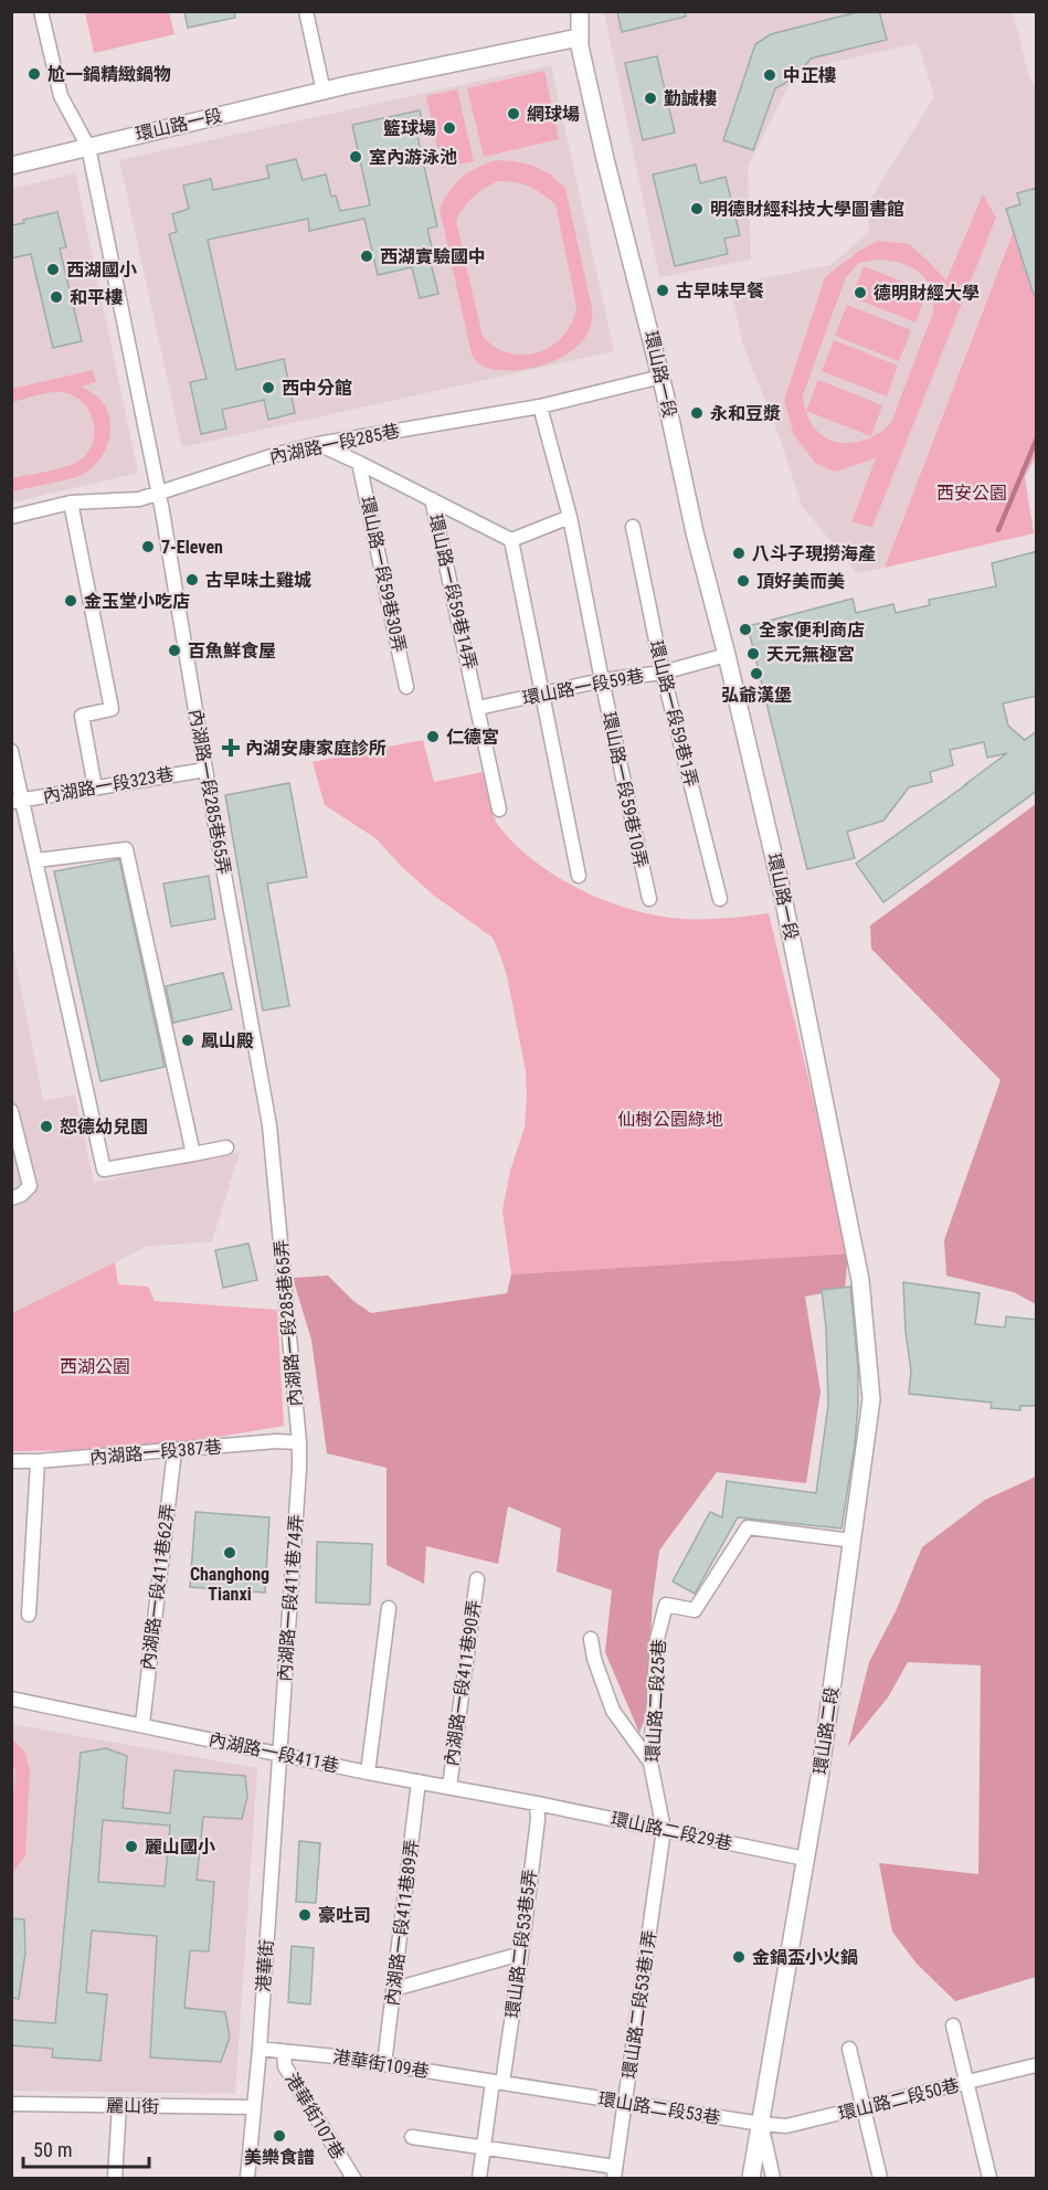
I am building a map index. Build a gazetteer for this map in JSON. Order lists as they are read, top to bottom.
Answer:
{
  "streets": {
    "street": [
      "環山路一段",
      "內湖路一段285巷",
      "環山路一段59巷30弄",
      "環山路一段59巷14弄",
      "環山路一段59巷",
      "環山路一段59巷1弄",
      "內湖路一段323巷",
      "環山路一段59巷10弄",
      "內湖路一段285巷65弄",
      "內湖路一段387巷",
      "內湖路一段411巷62弄",
      "內湖路一段411巷74弄",
      "內湖路一段411巷90弄",
      "環山路二段25巷",
      "環山路二段",
      "內湖路一段411巷",
      "環山路二段29巷",
      "內湖路一段411巷89弄",
      "環山路二段53巷5弄",
      "港華街",
      "環山路二段53巷1弄",
      "港華街109巷",
      "環山路二段50巷",
      "麗山街",
      "環山路二段53巷",
      "港華街107巷"
    ]
  },
  "crossings": [
    ["環山路一段", "內湖路一段285巷"],
    ["環山路一段", "環山路一段59巷"],
    ["環山路一段", "內湖路一段285巷65弄"],
    ["環山路一段", "環山路二段"],
    ["內湖路一段285巷", "環山路一段59巷14弄"],
    ["內湖路一段285巷", "環山路一段59巷10弄"],
    ["內湖路一段285巷", "內湖路一段285巷65弄"],
    ["環山路一段59巷30弄", "環山路一段59巷14弄"],
    ["環山路一段59巷14弄", "環山路一段59巷"],
    ["環山路一段59巷", "環山路一段59巷1弄"],
    ["環山路一段59巷", "環山路一段59巷10弄"],
    ["內湖路一段323巷", "內湖路一段285巷65弄"],
    ["內湖路一段285巷65弄", "內湖路一段387巷"],
    ["內湖路一段285巷65弄", "內湖路一段411巷74弄"],
    ["內湖路一段387巷", "內湖路一段411巷62弄"],
    ["內湖路一段387巷", "內湖路一段411巷74弄"],
    ["內湖路一段411巷62弄", "內湖路一段411巷"],
    ["內湖路一段411巷74弄", "內湖路一段411巷"],
    ["內湖路一段411巷74弄", "港華街"],
    ["內湖路一段411巷90弄", "內湖路一段411巷"],
    ["環山路二段25巷", "環山路二段"],
    ["環山路二段25巷", "環山路二段29巷"],
    ["環山路二段25巷", "環山路二段53巷1弄"],
    ["環山路二段", "環山路二段29巷"],
    ["環山路二段", "環山路二段50巷"],
    ["環山路二段", "環山路二段53巷"],
    ["內湖路一段411巷", "環山路二段29巷"],
    ["內湖路一段411巷", "內湖路一段411巷89弄"],
    ["內湖路一段411巷", "環山路二段53巷5弄"],
    ["內湖路一段411巷", "港華街"],
    ["環山路二段29巷", "環山路二段53巷5弄"],
    ["環山路二段29巷", "環山路二段53巷1弄"],
    ["內湖路一段411巷89弄", "港華街109巷"],
    ["環山路二段53巷5弄", "港華街109巷"],
    ["環山路二段53巷5弄", "環山路二段53巷"],
    ["港華街", "港華街109巷"],
    ["港華街", "麗山街"],
    ["環山路二段53巷1弄", "環山路二段53巷"],
    ["港華街109巷", "環山路二段53巷"],
    ["港華街109巷", "港華街107巷"],
    ["環山路二段50巷", "環山路二段53巷"]
  ],
  "parks": ["西安公園", "仙樹公園綠地", "西湖公園"],
  "places": {
    "other": [
      "尬一鍋精緻鍋物",
      "中正樓",
      "勤誠樓",
      "網球場",
      "籃球場",
      "室內游泳池",
      "明德財經科技大學圖書館",
      "西湖實驗國中",
      "西湖國小",
      "古早味早餐",
      "德明財經大學",
      "和平樓",
      "西中分館",
      "永和豆漿",
      "7-Eleven",
      "八斗子現撈海產",
      "古早味土雞城",
      "頂好美而美",
      "金玉堂小吃店",
      "全家便利商店",
      "百魚鮮食屋",
      "天元無極宮",
      "弘爺漢堡",
      "仁德宮",
      "鳳山殿",
      "恕德幼兒園",
      "Changhong Tianxi",
      "麗山國小",
      "豪吐司",
      "金鍋盃小火鍋",
      "美樂食譜"
    ],
    "health": ["內湖安康家庭診所"]
  },
  "scale_bar": "50 m"
}
